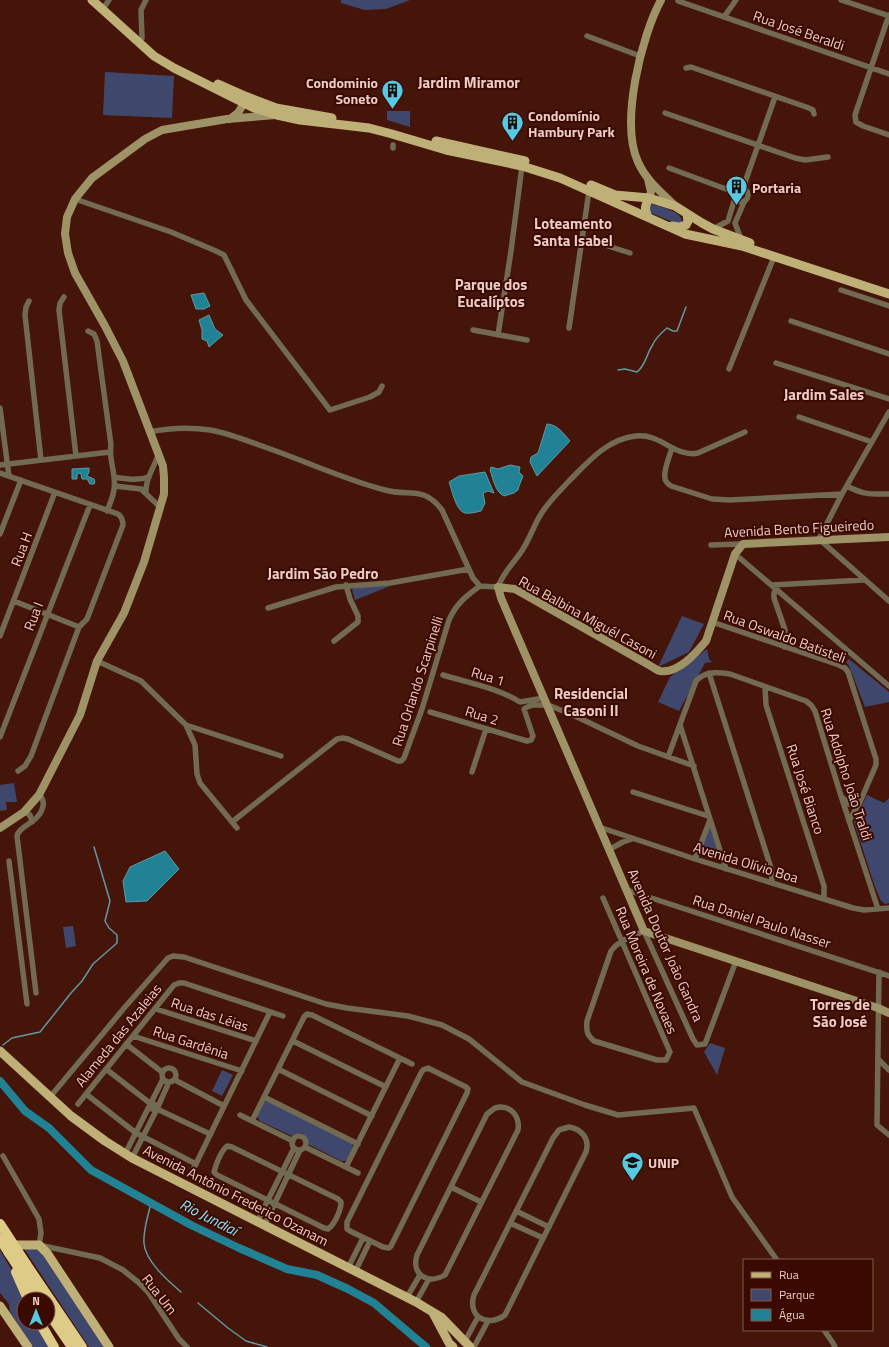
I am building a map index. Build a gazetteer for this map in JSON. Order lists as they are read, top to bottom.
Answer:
{
  "streets": {
    "main road": ["Avenida Antônio Frederico Ozanam"],
    "street": [
      "Rua José Beraldi",
      "Avenida Bento Figueiredo",
      "Rua H",
      "Rua I",
      "Rua Balbina Miguél Casoni",
      "Rua Oswaldo Batisteli",
      "Rua 1",
      "Rua Orlando Scarpinelli",
      "Rua 2",
      "Rua Adolpho João Traldi",
      "Rua José Bianco",
      "Avenida Olívio Boa",
      "Rua Daniel Paulo Nasser",
      "Avenida Doutor João Gandra",
      "Rua Moreira de Novaes",
      "Rua das Léias",
      "Alameda das Azaleias",
      "Rua Gardênia",
      "Rua Um"
    ]
  },
  "crossings": [
    ["Rua Balbina Miguél Casoni", "Rua Oswaldo Batisteli"],
    ["Rua Balbina Miguél Casoni", "Avenida Doutor João Gandra"],
    ["Rua 1", "Rua 2"],
    ["Rua Adolpho João Traldi", "Rua José Bianco"],
    ["Rua Adolpho João Traldi", "Avenida Olívio Boa"],
    ["Rua José Bianco", "Avenida Olívio Boa"],
    ["Avenida Olívio Boa", "Avenida Doutor João Gandra"],
    ["Rua Daniel Paulo Nasser", "Avenida Doutor João Gandra"],
    ["Rua das Léias", "Alameda das Azaleias"],
    ["Alameda das Azaleias", "Rua Gardênia"]
  ],
  "districts": [
    "Jardim Miramor",
    "Loteamento Santa Isabel",
    "Parque dos Eucalíptos",
    "Jardim Sales",
    "Jardim São Pedro",
    "Residencial Casoni II",
    "Torres de São José"
  ],
  "water": ["Rio Jundiaí"],
  "places": {
    "building": ["Condominio Soneto", "Condomínio Hambury Park", "Portaria"],
    "school or university": ["UNIP"]
  },
  "legend": ["Rua", "Parque", "Água"],
  "north": "top"
}
